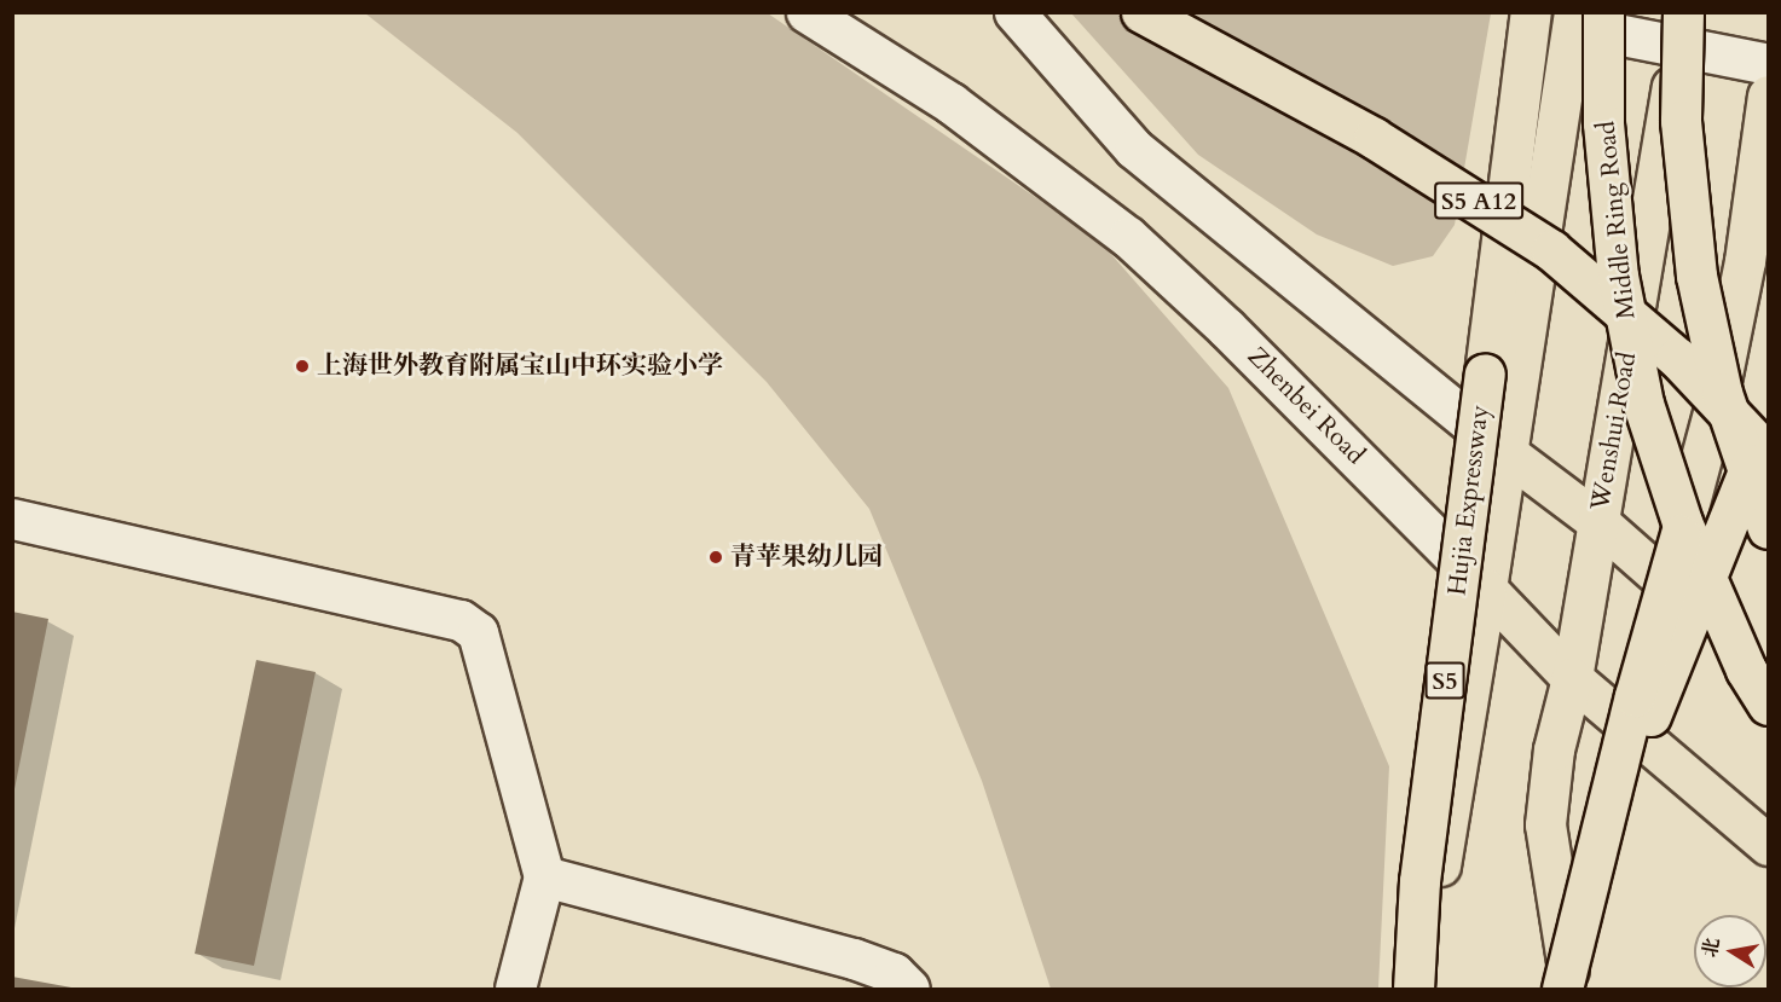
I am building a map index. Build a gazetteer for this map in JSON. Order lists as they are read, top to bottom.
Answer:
{
  "streets": {
    "main road": [
      "S5 A12",
      "Middle Ring Road",
      "Zhenbei Road",
      "Wenshui Road",
      "Hujia Expressway",
      "S5"
    ]
  },
  "crossings": [
    ["S5 A12", "Hujia Expressway"],
    ["Zhenbei Road", "Wenshui Road"]
  ],
  "places": ["上海世外教育附属宝山中环实验小学", "青苹果幼儿园"],
  "north": "left"
}
